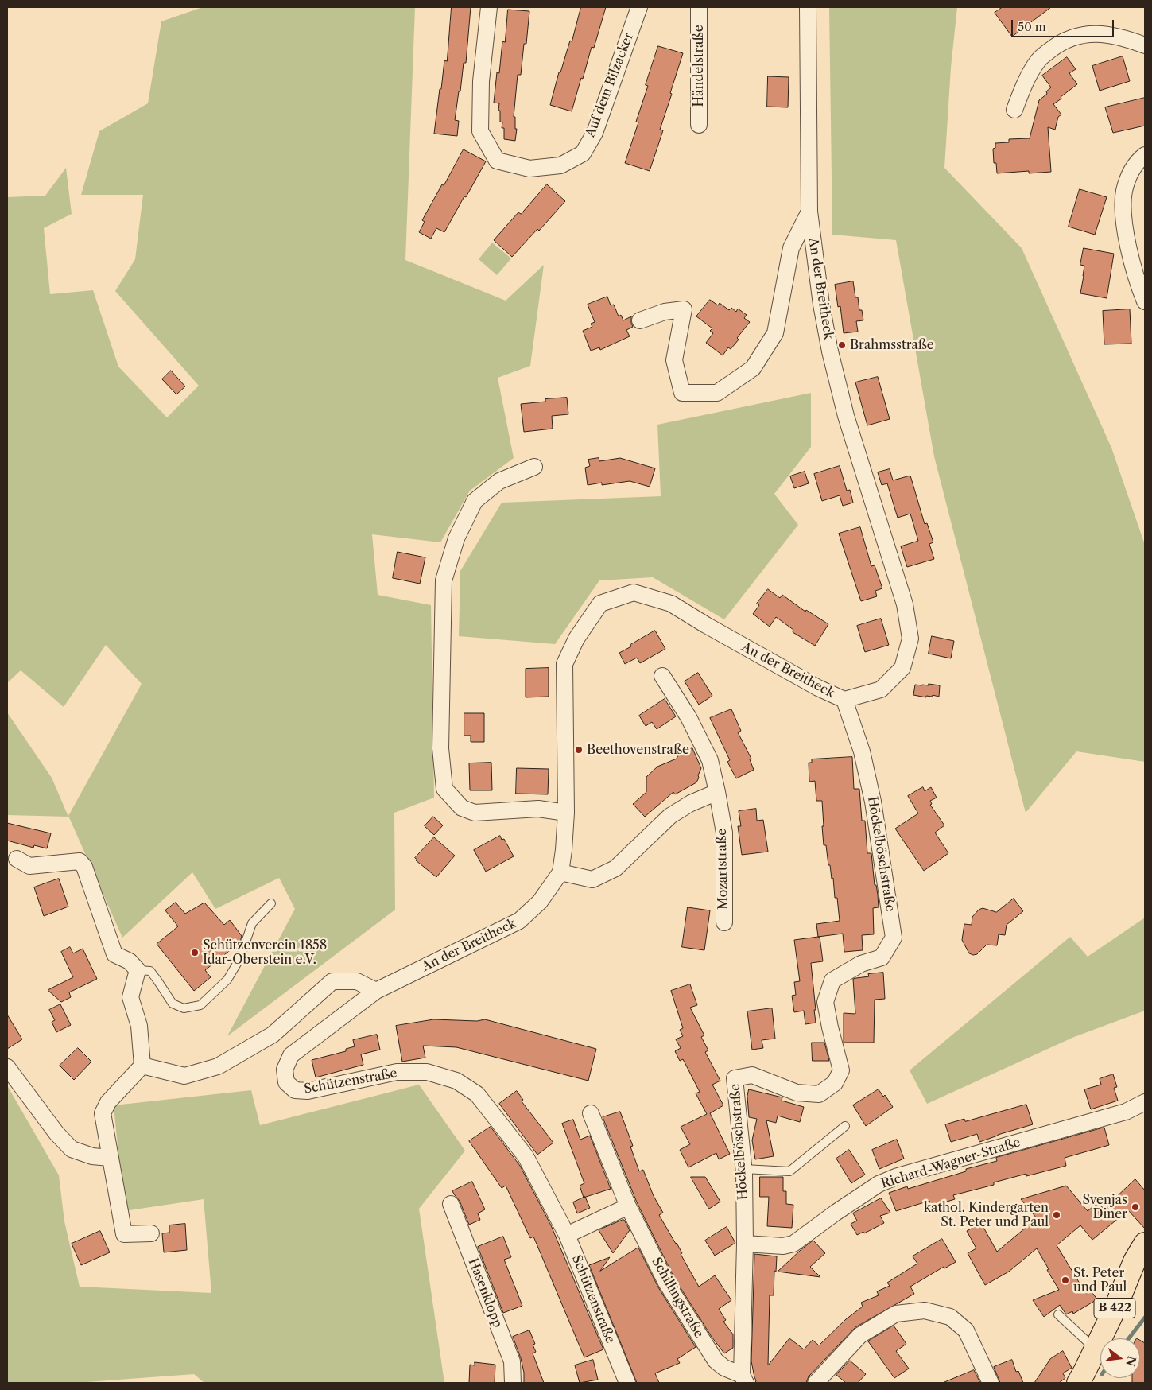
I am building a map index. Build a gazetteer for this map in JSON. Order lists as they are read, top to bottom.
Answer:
{
  "streets": {
    "main road": ["B 422"],
    "street": [
      "Händelstraße",
      "Auf dem Bilzacker",
      "An der Breitheck",
      "Höckelböschstraße",
      "Mozartstraße",
      "Schützenstraße",
      "Richard-Wagner-Straße",
      "Hasenklopp",
      "Schillingstraße"
    ]
  },
  "crossings": [
    ["An der Breitheck", "Höckelböschstraße"],
    ["An der Breitheck", "Schützenstraße"],
    ["Höckelböschstraße", "Richard-Wagner-Straße"],
    ["Höckelböschstraße", "Schillingstraße"]
  ],
  "places": [
    "Brahmsstraße",
    "Beethovenstraße",
    "Schützenverein 1858 Idar-Oberstein e.V.",
    "Svenjas Diner",
    "kathol. Kindergarten St. Peter und Paul",
    "St. Peter und Paul"
  ],
  "scale_bar": "50 m",
  "north": "right"
}
